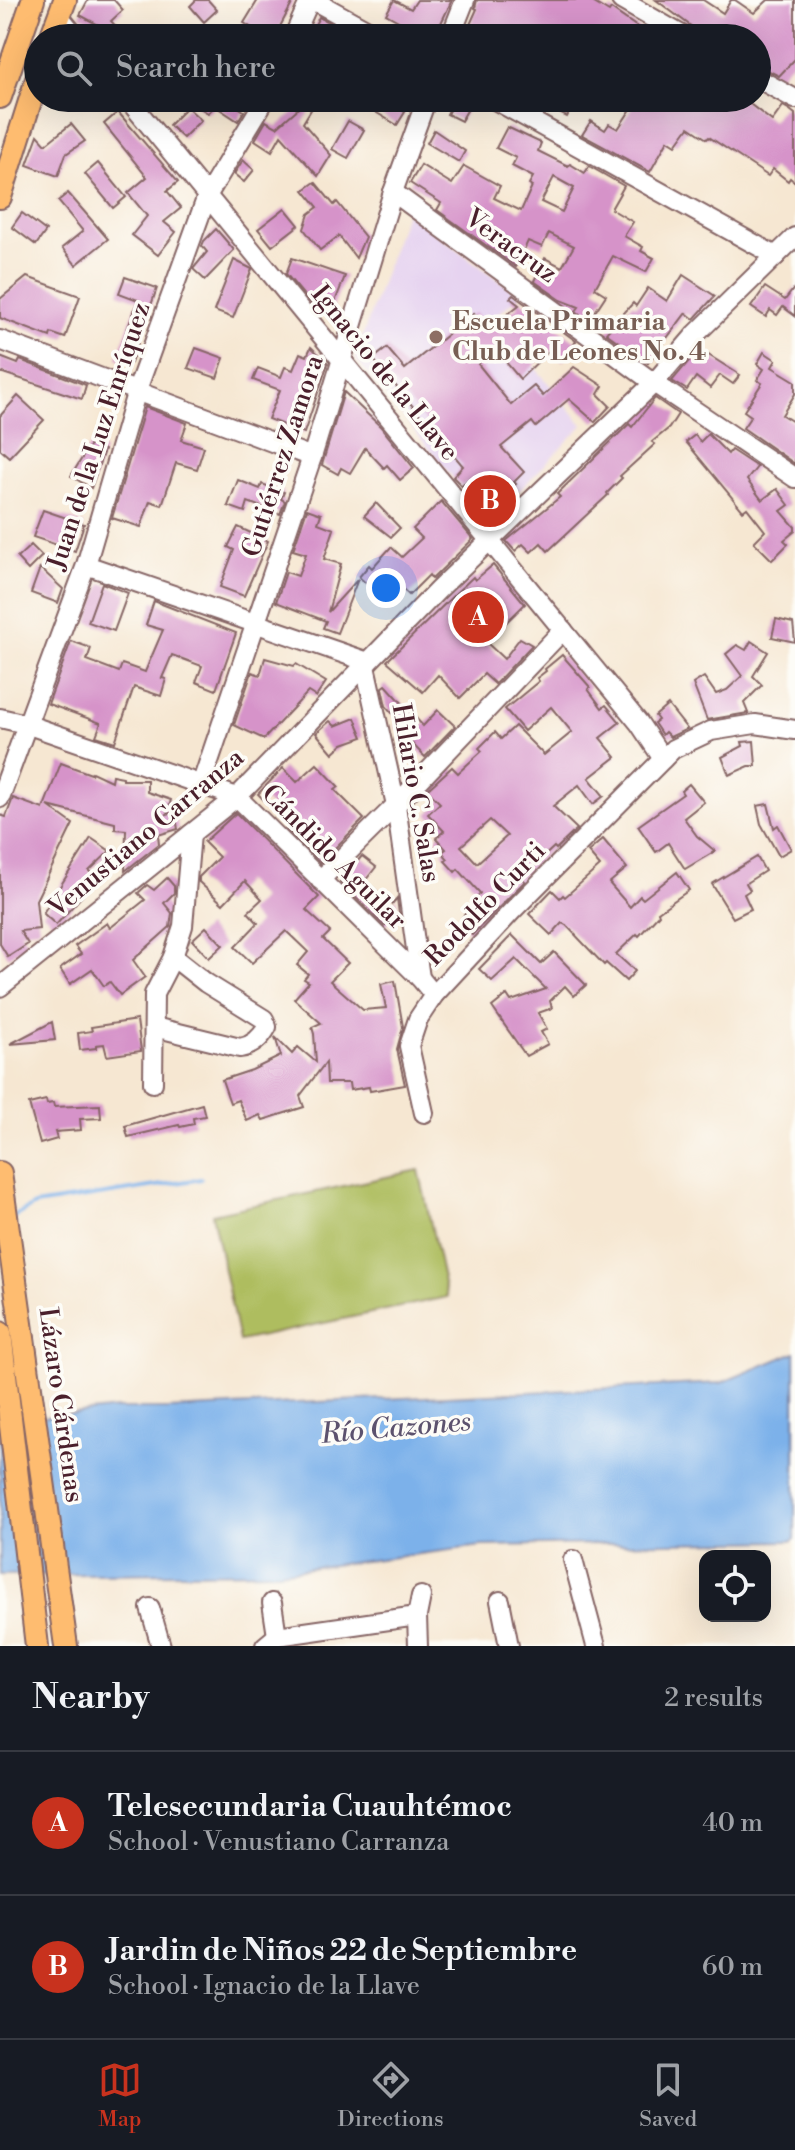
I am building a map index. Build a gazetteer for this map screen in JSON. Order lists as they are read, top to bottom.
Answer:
{
  "streets": {
    "main road": ["Lázaro Cárdenas"],
    "street": [
      "Veracruz",
      "Ignacio de la Llave",
      "Juan de la Luz Enríquez",
      "Gutiérrez Zamora",
      "Hilario C. Salas",
      "Venustiano Carranza",
      "Cándido Aguilar",
      "Rodolfo Curti"
    ]
  },
  "crossings": [
    ["Veracruz", "Gutiérrez Zamora"],
    ["Veracruz", "Venustiano Carranza"],
    ["Ignacio de la Llave", "Juan de la Luz Enríquez"],
    ["Ignacio de la Llave", "Gutiérrez Zamora"],
    ["Ignacio de la Llave", "Venustiano Carranza"],
    ["Ignacio de la Llave", "Rodolfo Curti"],
    ["Juan de la Luz Enríquez", "Cándido Aguilar"],
    ["Gutiérrez Zamora", "Cándido Aguilar"],
    ["Hilario C. Salas", "Venustiano Carranza"],
    ["Hilario C. Salas", "Cándido Aguilar"],
    ["Venustiano Carranza", "Cándido Aguilar"],
    ["Cándido Aguilar", "Rodolfo Curti"]
  ],
  "water": ["Río Cazones"],
  "places": ["Escuela Primaria Club de Leones No. 4"],
  "page": {
    "search": "Search here",
    "pins": ["B", "A"],
    "heading": ["Nearby", "2 results"],
    "list": [
      {
        "mark": "A",
        "name": "Telesecundaria Cuauhtémoc",
        "note": "School · Venustiano Carranza",
        "value": "40 m"
      },
      {
        "mark": "B",
        "name": "Jardin de Niños 22 de Septiembre",
        "note": "School · Ignacio de la Llave",
        "value": "60 m"
      }
    ],
    "nav": ["Map", "Directions", "Saved"]
  }
}
